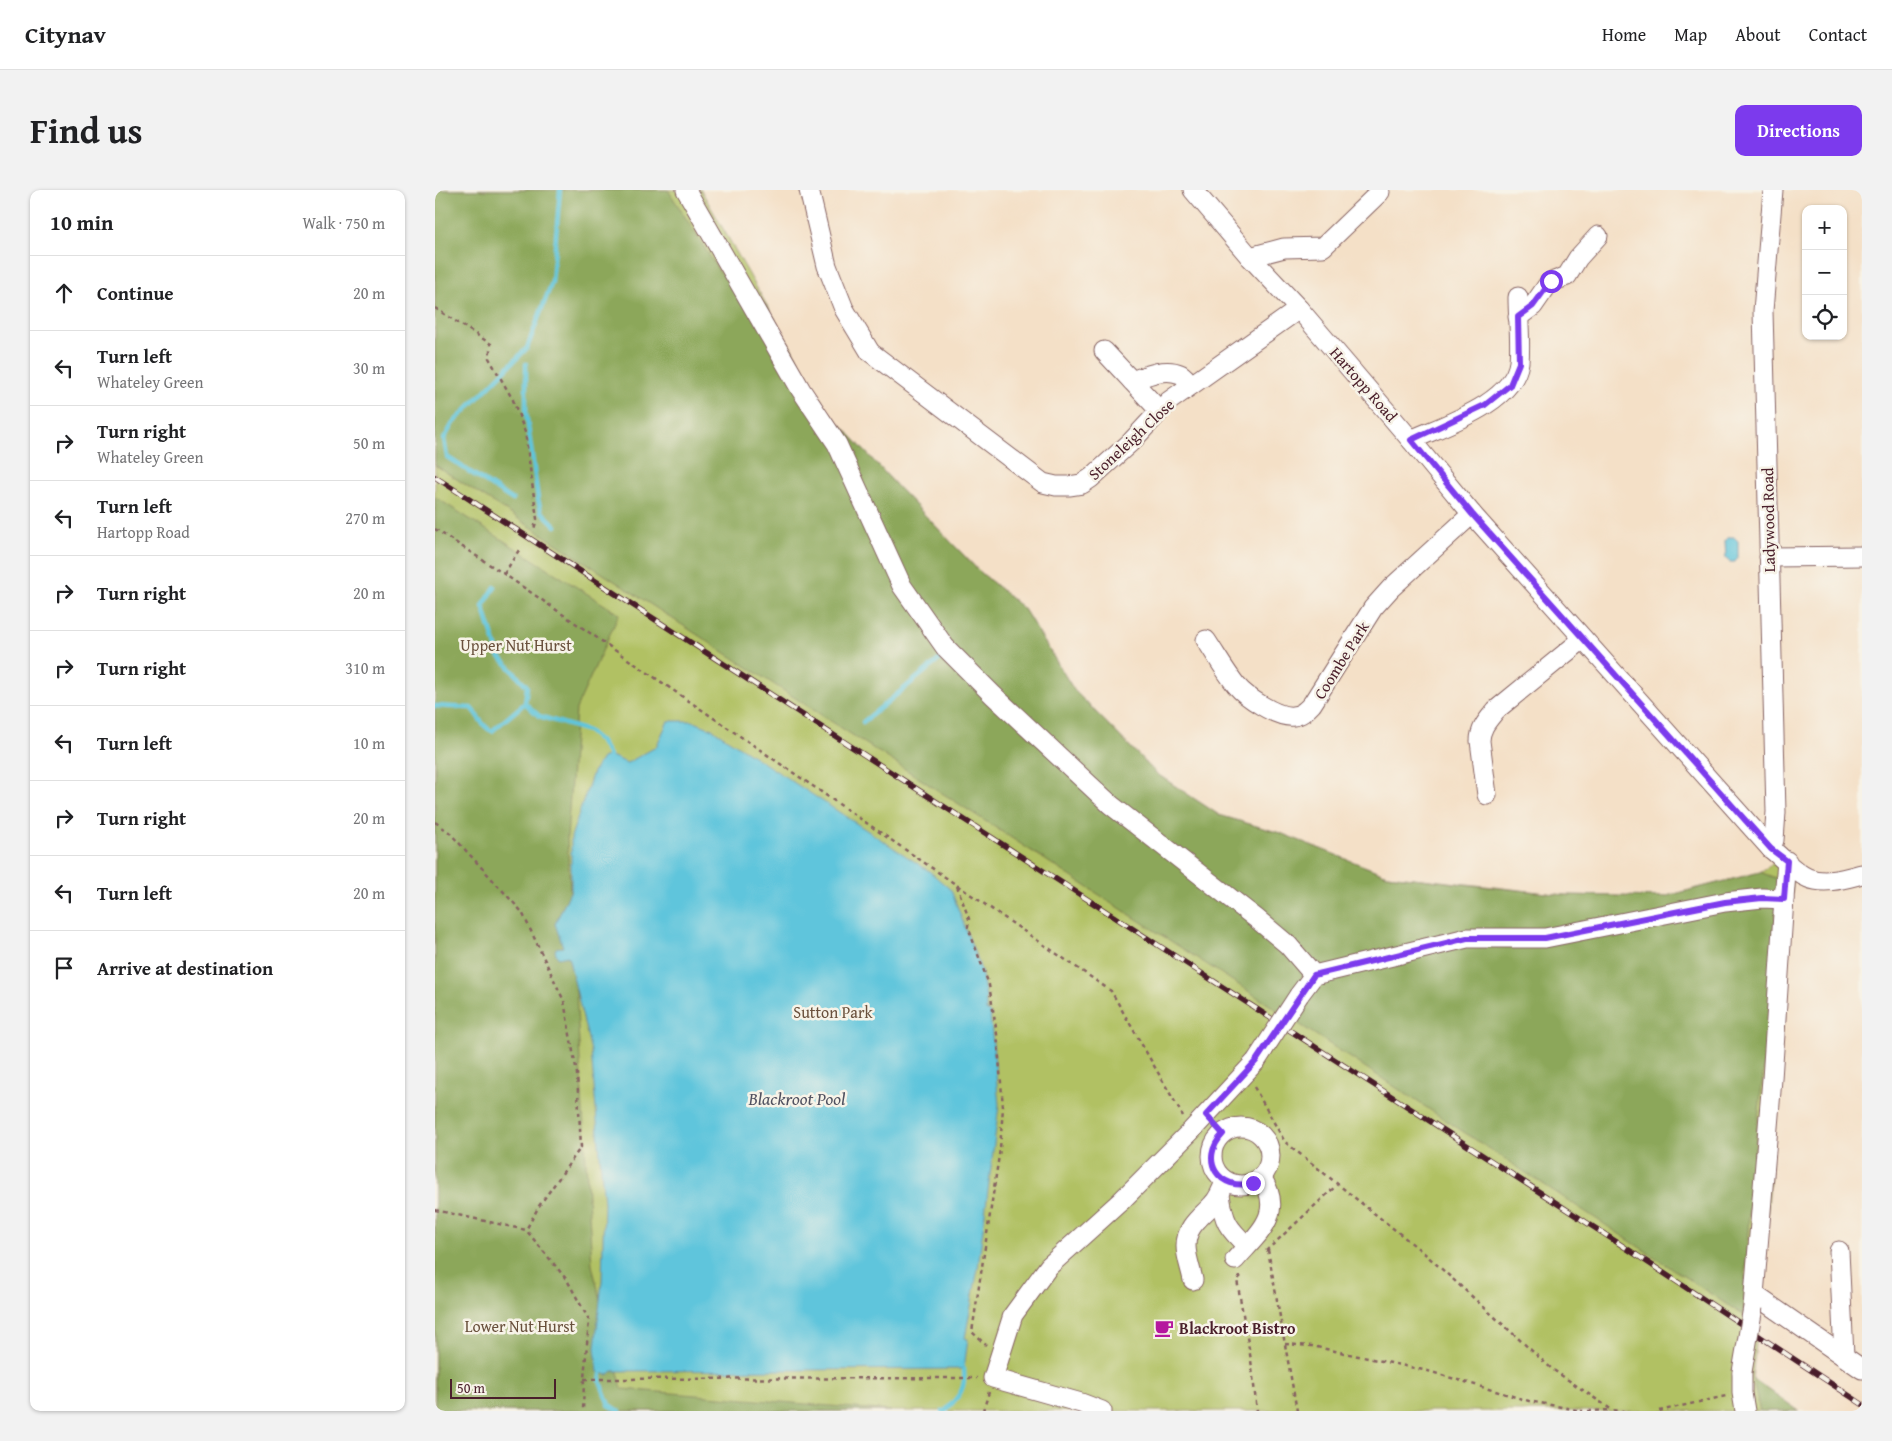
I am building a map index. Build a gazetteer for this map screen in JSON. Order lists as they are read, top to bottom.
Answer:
{
  "streets": {
    "street": [
      "Hartopp Road",
      "Stoneleigh Close",
      "Ladywood Road",
      "Coombe Park"
    ]
  },
  "crossings": [
    ["Hartopp Road", "Stoneleigh Close"],
    ["Hartopp Road", "Ladywood Road"],
    ["Hartopp Road", "Coombe Park"]
  ],
  "water": ["Blackroot Pool"],
  "parks": ["Upper Nut Hurst", "Sutton Park", "Lower Nut Hurst"],
  "places": {
    "cafe": ["Blackroot Bistro"]
  },
  "scale_bar": "50 m",
  "page": {
    "header": "Citynav",
    "nav": [
      "Home",
      "Map",
      "About",
      "Contact"
    ],
    "title": "Find us",
    "buttons": "Directions",
    "heading": ["10 min", "Walk · 750 m"],
    "map_buttons": ["+", "−"],
    "list": [
      ["Continue", "20 m"],
      ["Turn left", "Whateley Green", "30 m"],
      ["Turn right", "Whateley Green", "50 m"],
      ["Turn left", "Hartopp Road", "270 m"],
      ["Turn right", "20 m"],
      ["Turn right", "310 m"],
      ["Turn left", "10 m"],
      ["Turn right", "20 m"],
      ["Turn left", "20 m"],
      "Arrive at destination"
    ],
    "scale": "50 m"
  }
}
